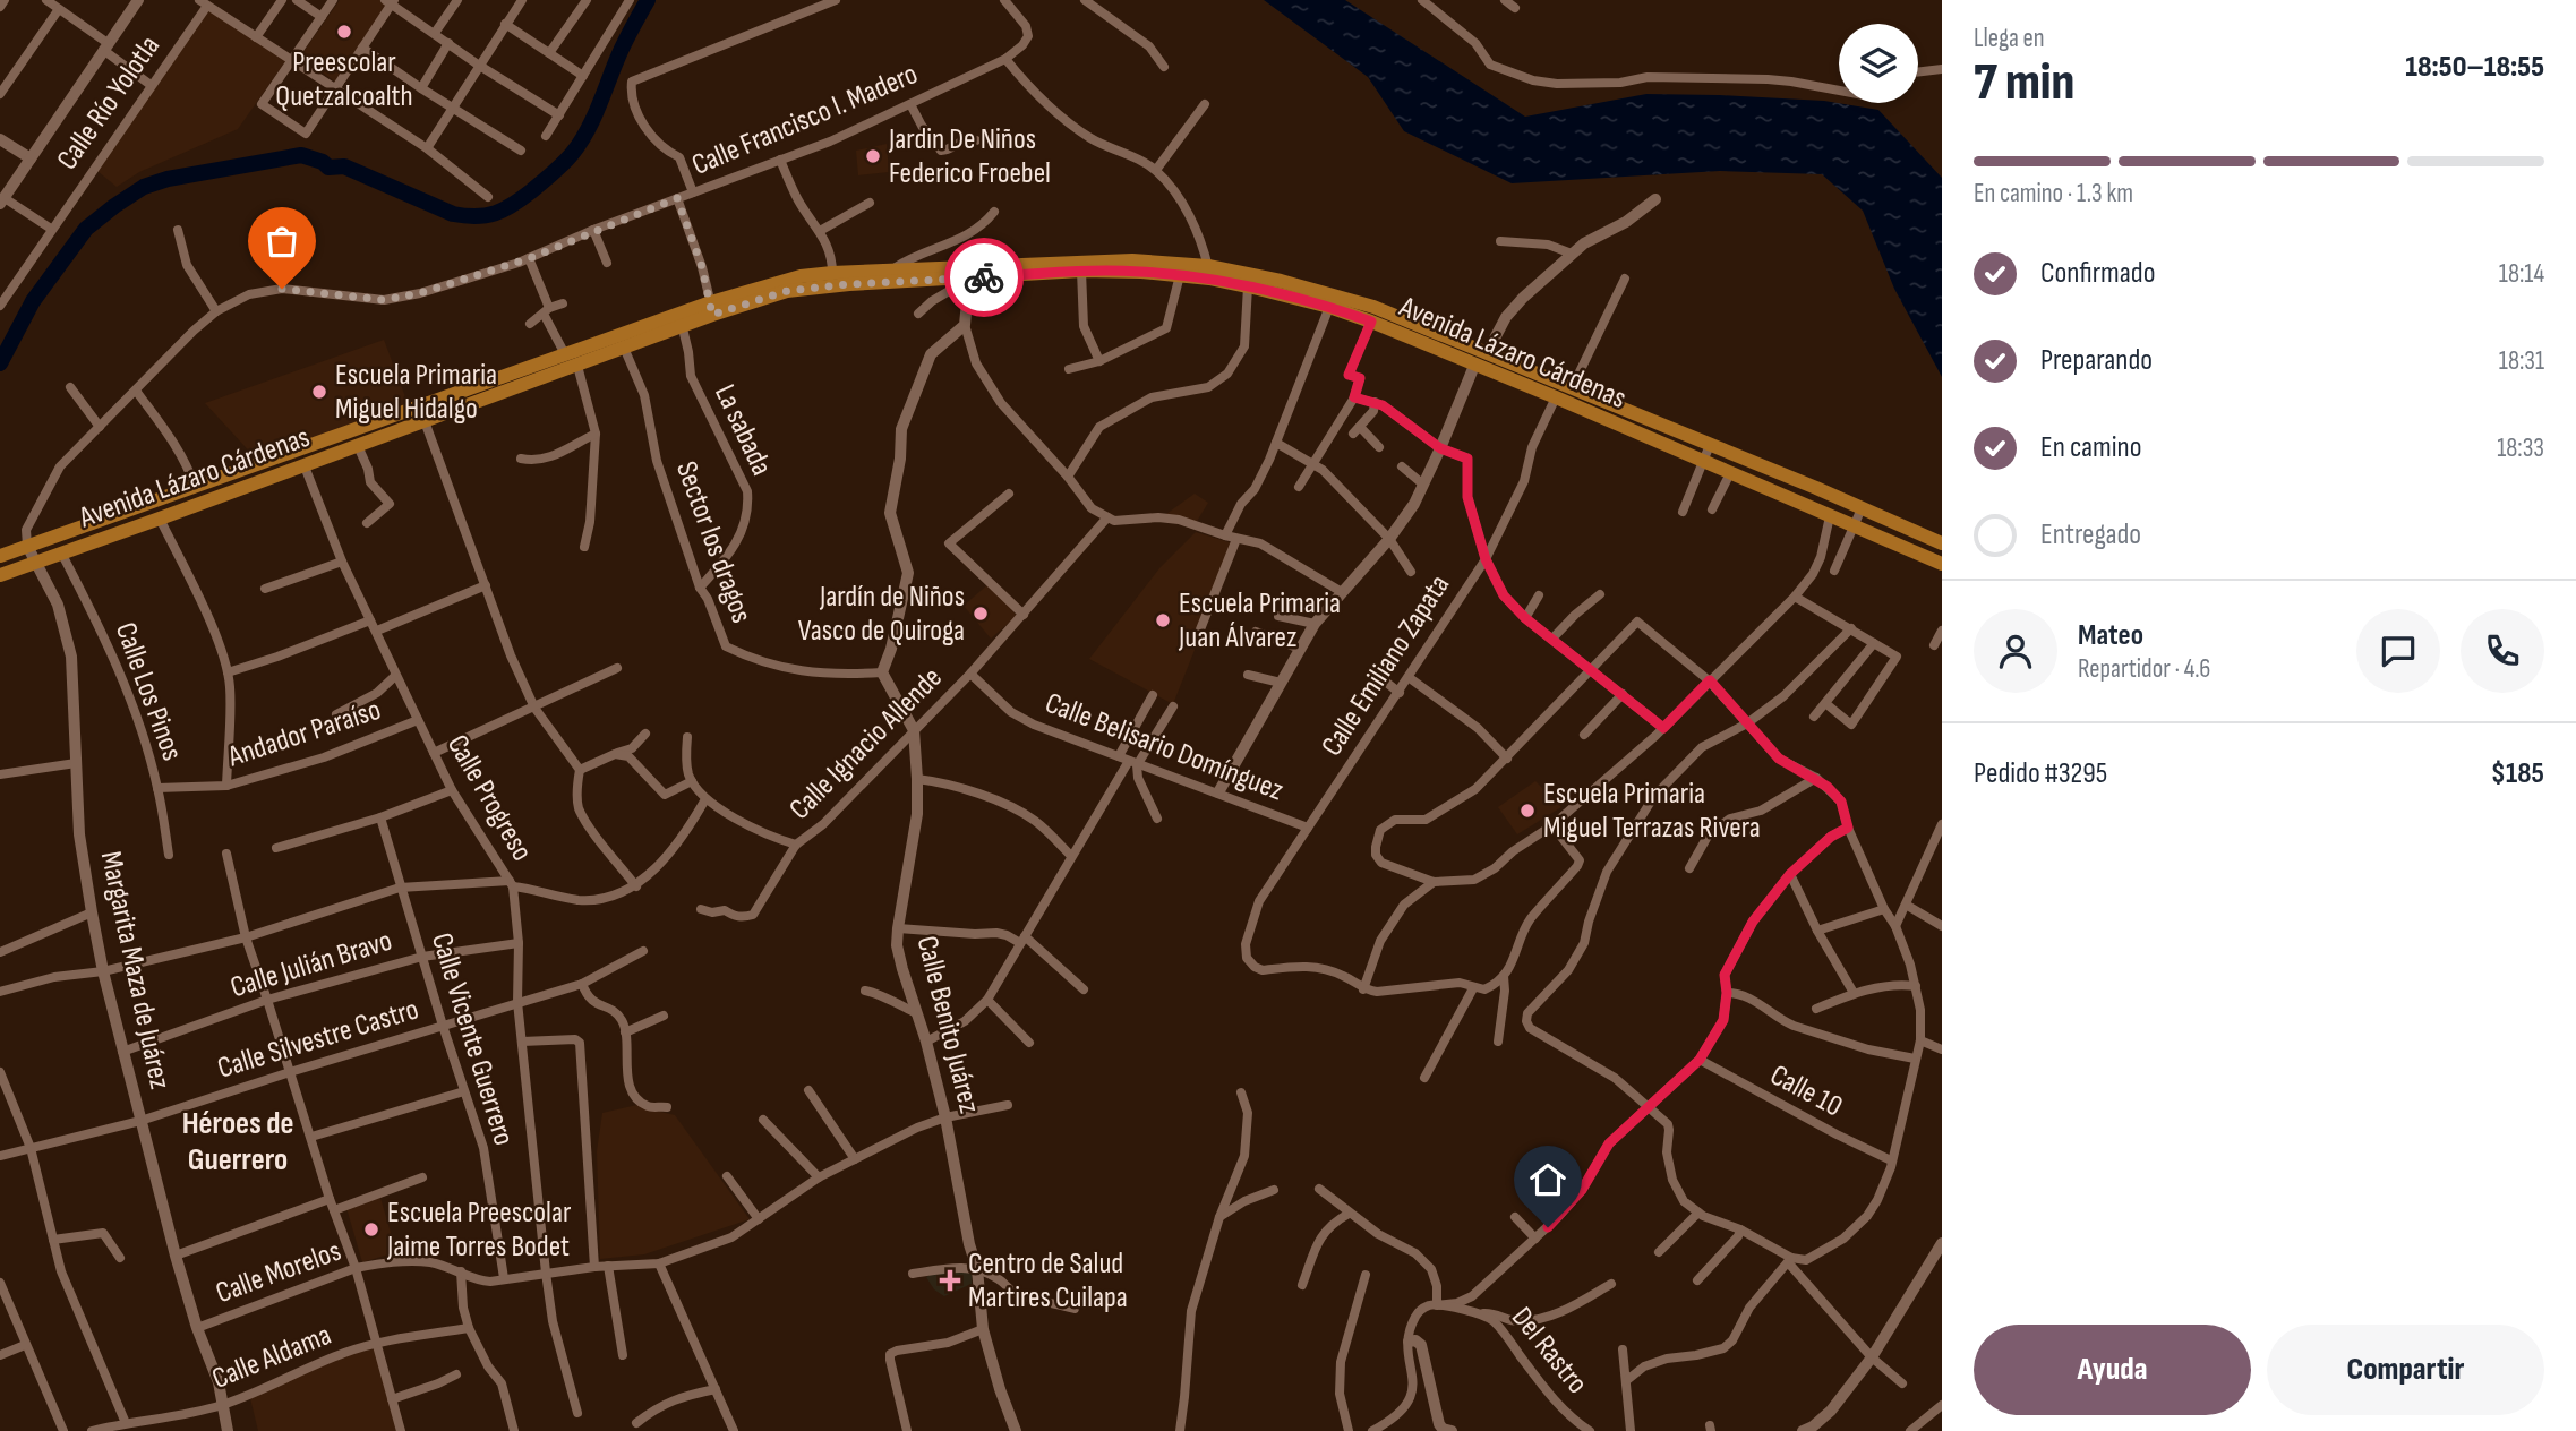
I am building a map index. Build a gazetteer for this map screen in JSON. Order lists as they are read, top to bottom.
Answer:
{
  "streets": {
    "main road": ["Avenida Lázaro Cárdenas"],
    "street": [
      "Calle Río Yolotla",
      "Calle Francisco I. Madero",
      "La sabada",
      "Sector los dragos",
      "Calle Emiliano Zapata",
      "Calle Los Pinos",
      "Andador Paraíso",
      "Calle Ignacio Allende",
      "Calle Belisario Domínguez",
      "Calle Progreso",
      "Calle Julián Bravo",
      "Margarita Maza de Juárez",
      "Calle Benito Juárez",
      "Calle Silvestre Castro",
      "Calle Vicente Guerrero",
      "Calle 10",
      "Calle Morelos",
      "Del Rastro",
      "Calle Aldama"
    ]
  },
  "crossings": [
    ["Calle Francisco I. Madero", "Avenida Lázaro Cárdenas"],
    ["Calle Francisco I. Madero", "Margarita Maza de Juárez"],
    ["Avenida Lázaro Cárdenas", "La sabada"],
    ["Avenida Lázaro Cárdenas", "Sector los dragos"],
    ["Avenida Lázaro Cárdenas", "Calle Emiliano Zapata"],
    ["Avenida Lázaro Cárdenas", "Calle Los Pinos"],
    ["Avenida Lázaro Cárdenas", "Calle Progreso"],
    ["Avenida Lázaro Cárdenas", "Margarita Maza de Juárez"],
    ["La sabada", "Sector los dragos"],
    ["Sector los dragos", "Calle Benito Juárez"],
    ["Calle Emiliano Zapata", "Calle Belisario Domínguez"],
    ["Calle Los Pinos", "Andador Paraíso"],
    ["Andador Paraíso", "Calle Progreso"],
    ["Calle Ignacio Allende", "Calle Belisario Domínguez"],
    ["Calle Ignacio Allende", "Calle Benito Juárez"],
    ["Calle Progreso", "Calle Julián Bravo"],
    ["Calle Progreso", "Calle Silvestre Castro"],
    ["Calle Progreso", "Calle Morelos"],
    ["Calle Julián Bravo", "Margarita Maza de Juárez"],
    ["Calle Julián Bravo", "Calle Vicente Guerrero"],
    ["Margarita Maza de Juárez", "Calle Silvestre Castro"],
    ["Margarita Maza de Juárez", "Calle Morelos"],
    ["Margarita Maza de Juárez", "Calle Aldama"],
    ["Calle Benito Juárez", "Calle Morelos"],
    ["Calle Silvestre Castro", "Calle Vicente Guerrero"],
    ["Calle Vicente Guerrero", "Calle Morelos"]
  ],
  "districts": ["Héroes de Guerrero"],
  "places": {
    "other": [
      "Preescolar Quetzalcoalth",
      "Jardin De Niños Federico Froebel",
      "Escuela Primaria Miguel Hidalgo",
      "Jardín de Niños Vasco de Quiroga",
      "Escuela Primaria Juan Álvarez",
      "Escuela Primaria Miguel Terrazas Rivera",
      "Escuela Preescolar Jaime Torres Bodet"
    ],
    "health": ["Centro de Salud Martires Cuilapa"]
  },
  "page": {
    "heading": ["7 min", "Llega en", "18:50–18:55"],
    "panel": [
      "Mateo",
      "Repartidor · 4.6",
      "Pedido #3295",
      "$185"
    ],
    "bar": "En camino · 1.3 km",
    "list": [
      ["Confirmado", "18:14"],
      ["Preparando", "18:31"],
      ["En camino", "18:33"],
      "Entregado"
    ],
    "buttons": ["Ayuda", "Compartir"]
  }
}
